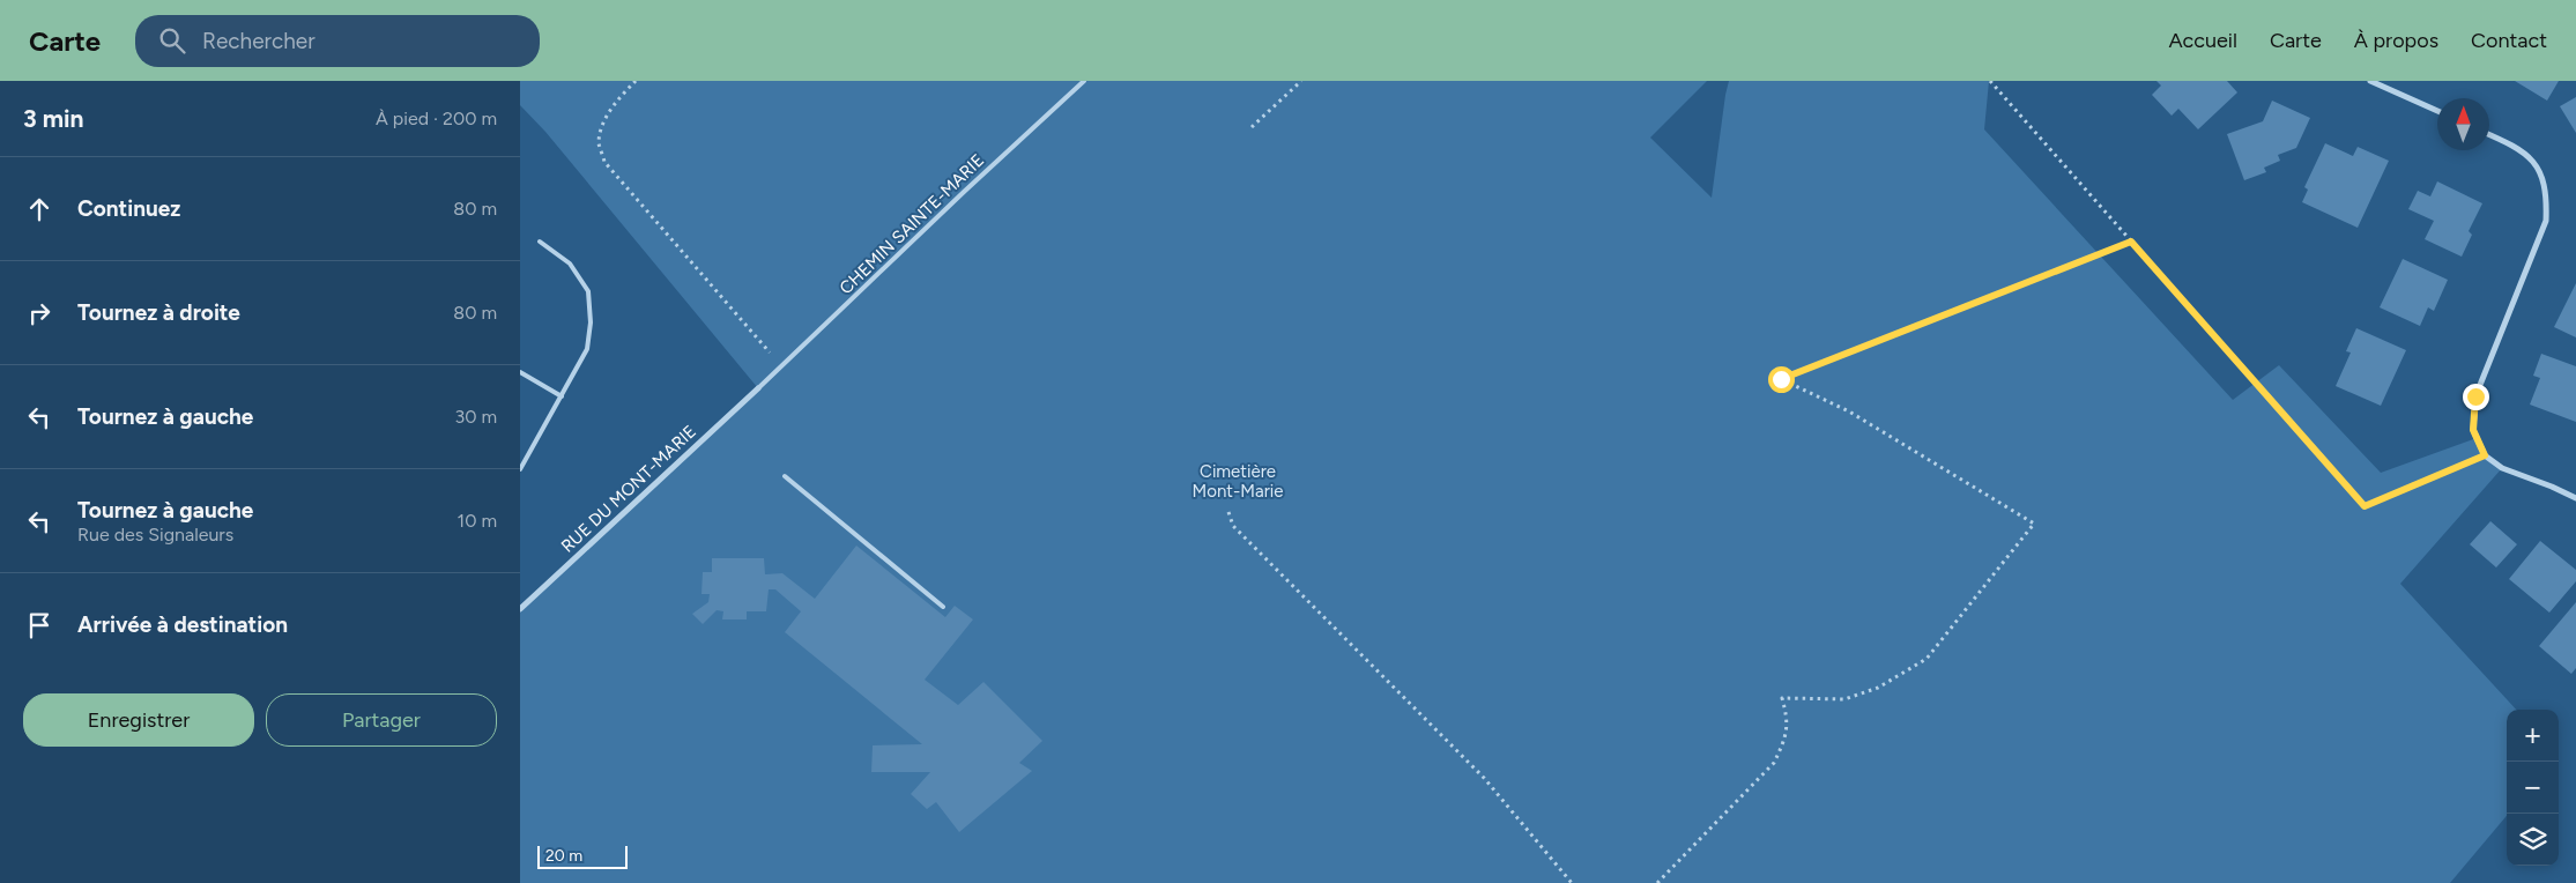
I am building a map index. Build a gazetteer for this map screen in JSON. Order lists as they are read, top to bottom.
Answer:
{
  "streets": {
    "street": ["RUE DU MONT-MARIE"],
    "lane": ["CHEMIN SAINTE-MARIE"]
  },
  "crossings": [
    ["CHEMIN SAINTE-MARIE", "RUE DU MONT-MARIE"]
  ],
  "parks": ["Cimetière Mont-Marie"],
  "scale_bar": "20 m",
  "north": "top",
  "page": {
    "header": "Carte",
    "search": "Rechercher",
    "nav": [
      "Accueil",
      "Carte",
      "À propos",
      "Contact"
    ],
    "heading": ["3 min", "À pied · 200 m"],
    "list": [
      ["Continuez", "80 m"],
      ["Tournez à droite", "80 m"],
      ["Tournez à gauche", "30 m"],
      ["Tournez à gauche", "Rue des Signaleurs", "10 m"],
      "Arrivée à destination"
    ],
    "buttons": ["Enregistrer", "Partager"],
    "map_buttons": ["+", "−"],
    "scale": "20 m"
  }
}
